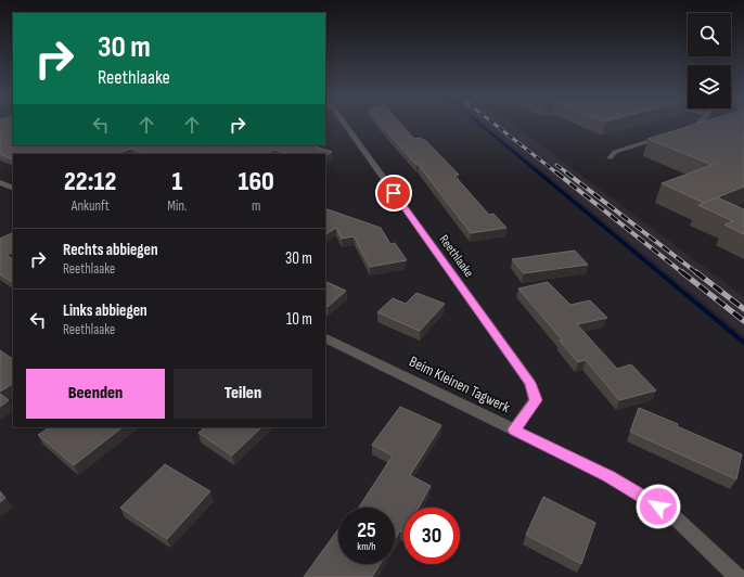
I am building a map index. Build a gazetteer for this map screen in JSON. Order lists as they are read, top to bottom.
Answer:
{
  "streets": {
    "street": ["Reethlaake", "Beim Kleinen Tagwerk"]
  },
  "crossings": [
    ["Reethlaake", "Beim Kleinen Tagwerk"]
  ],
  "page": {
    "turn": ["30 m", "Reethlaake"],
    "eta": [
      "22:12",
      "Ankunft",
      "1",
      "Min.",
      "160",
      "m"
    ],
    "list": [
      {
        "name": "Rechts abbiegen",
        "note": "Reethlaake",
        "value": "30 m"
      },
      {
        "name": "Links abbiegen",
        "note": "Reethlaake",
        "value": "10 m"
      }
    ],
    "buttons": ["Beenden", "Teilen"],
    "speed": "25 km/h",
    "limit": "30"
  }
}
